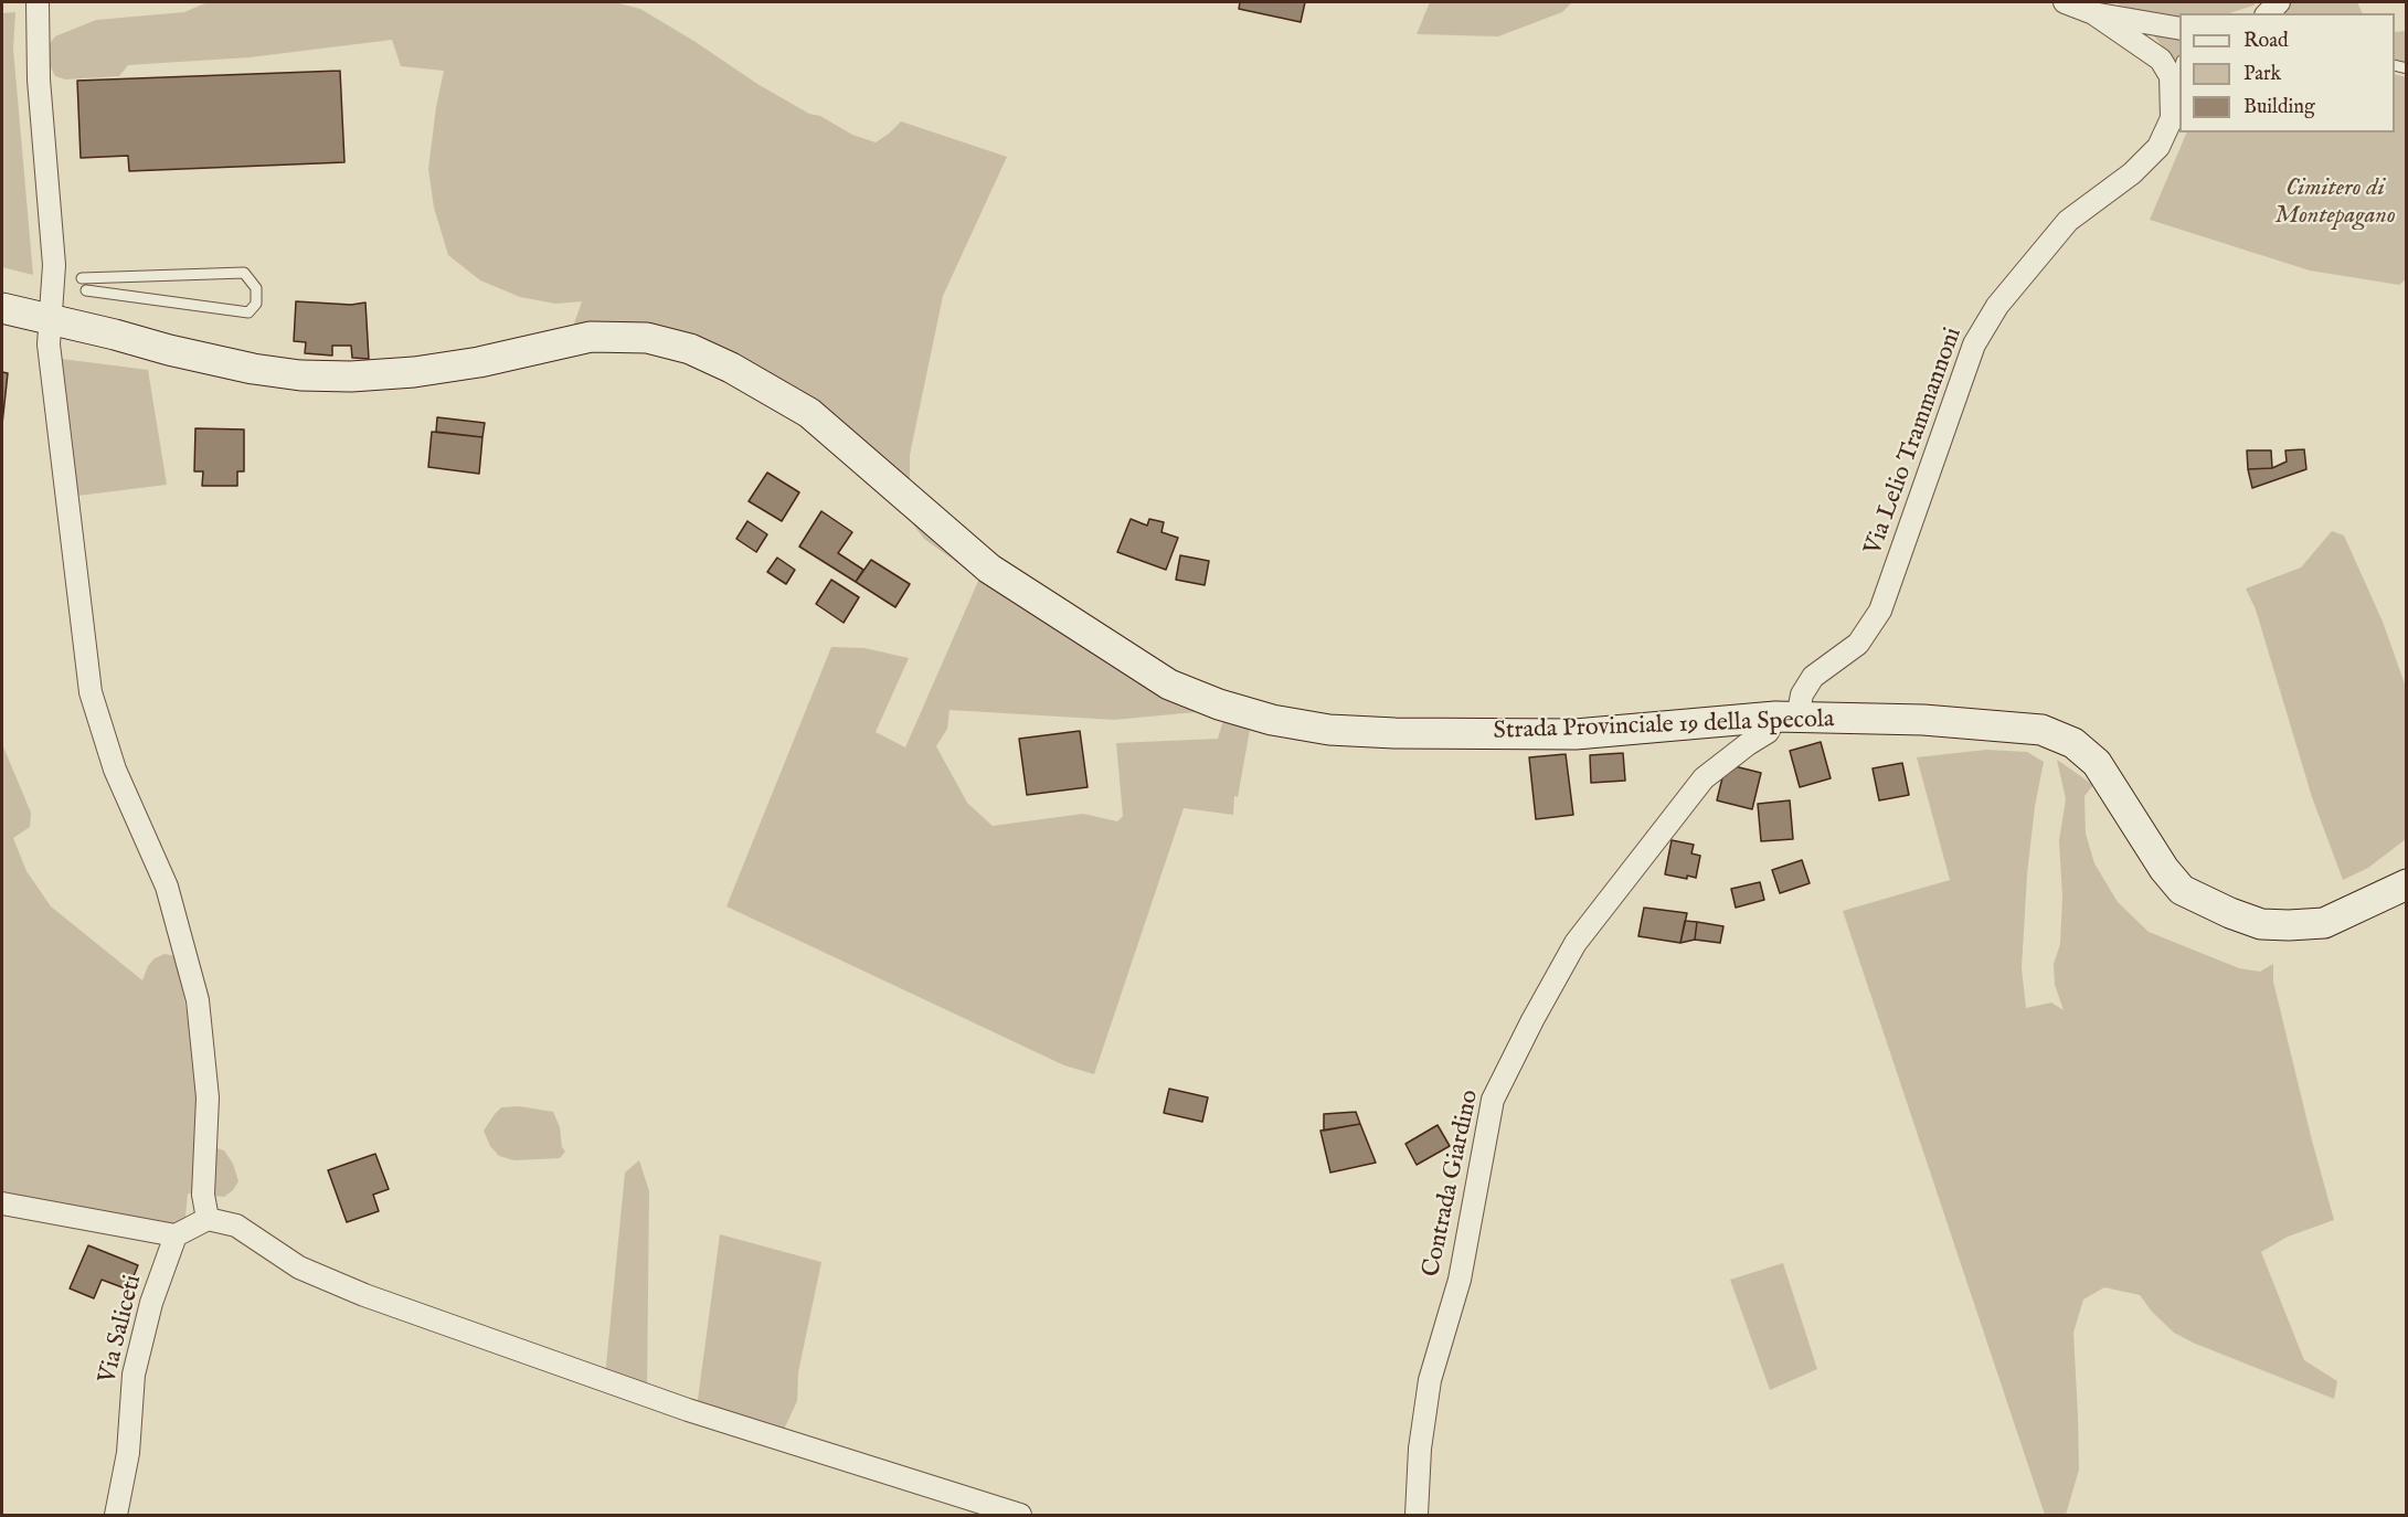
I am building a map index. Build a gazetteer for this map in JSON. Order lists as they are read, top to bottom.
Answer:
{
  "streets": {
    "main road": ["Strada Provinciale 19 della Specola"],
    "street": ["Via Lelio Trammannoni", "Contrada Giardino", "Via Saliceti"]
  },
  "crossings": [
    ["Via Lelio Trammannoni", "Strada Provinciale 19 della Specola"],
    ["Via Lelio Trammannoni", "Contrada Giardino"],
    ["Strada Provinciale 19 della Specola", "Contrada Giardino"]
  ],
  "parks": ["Cimitero di Montepagano"],
  "legend": ["Road", "Park", "Building"]
}
